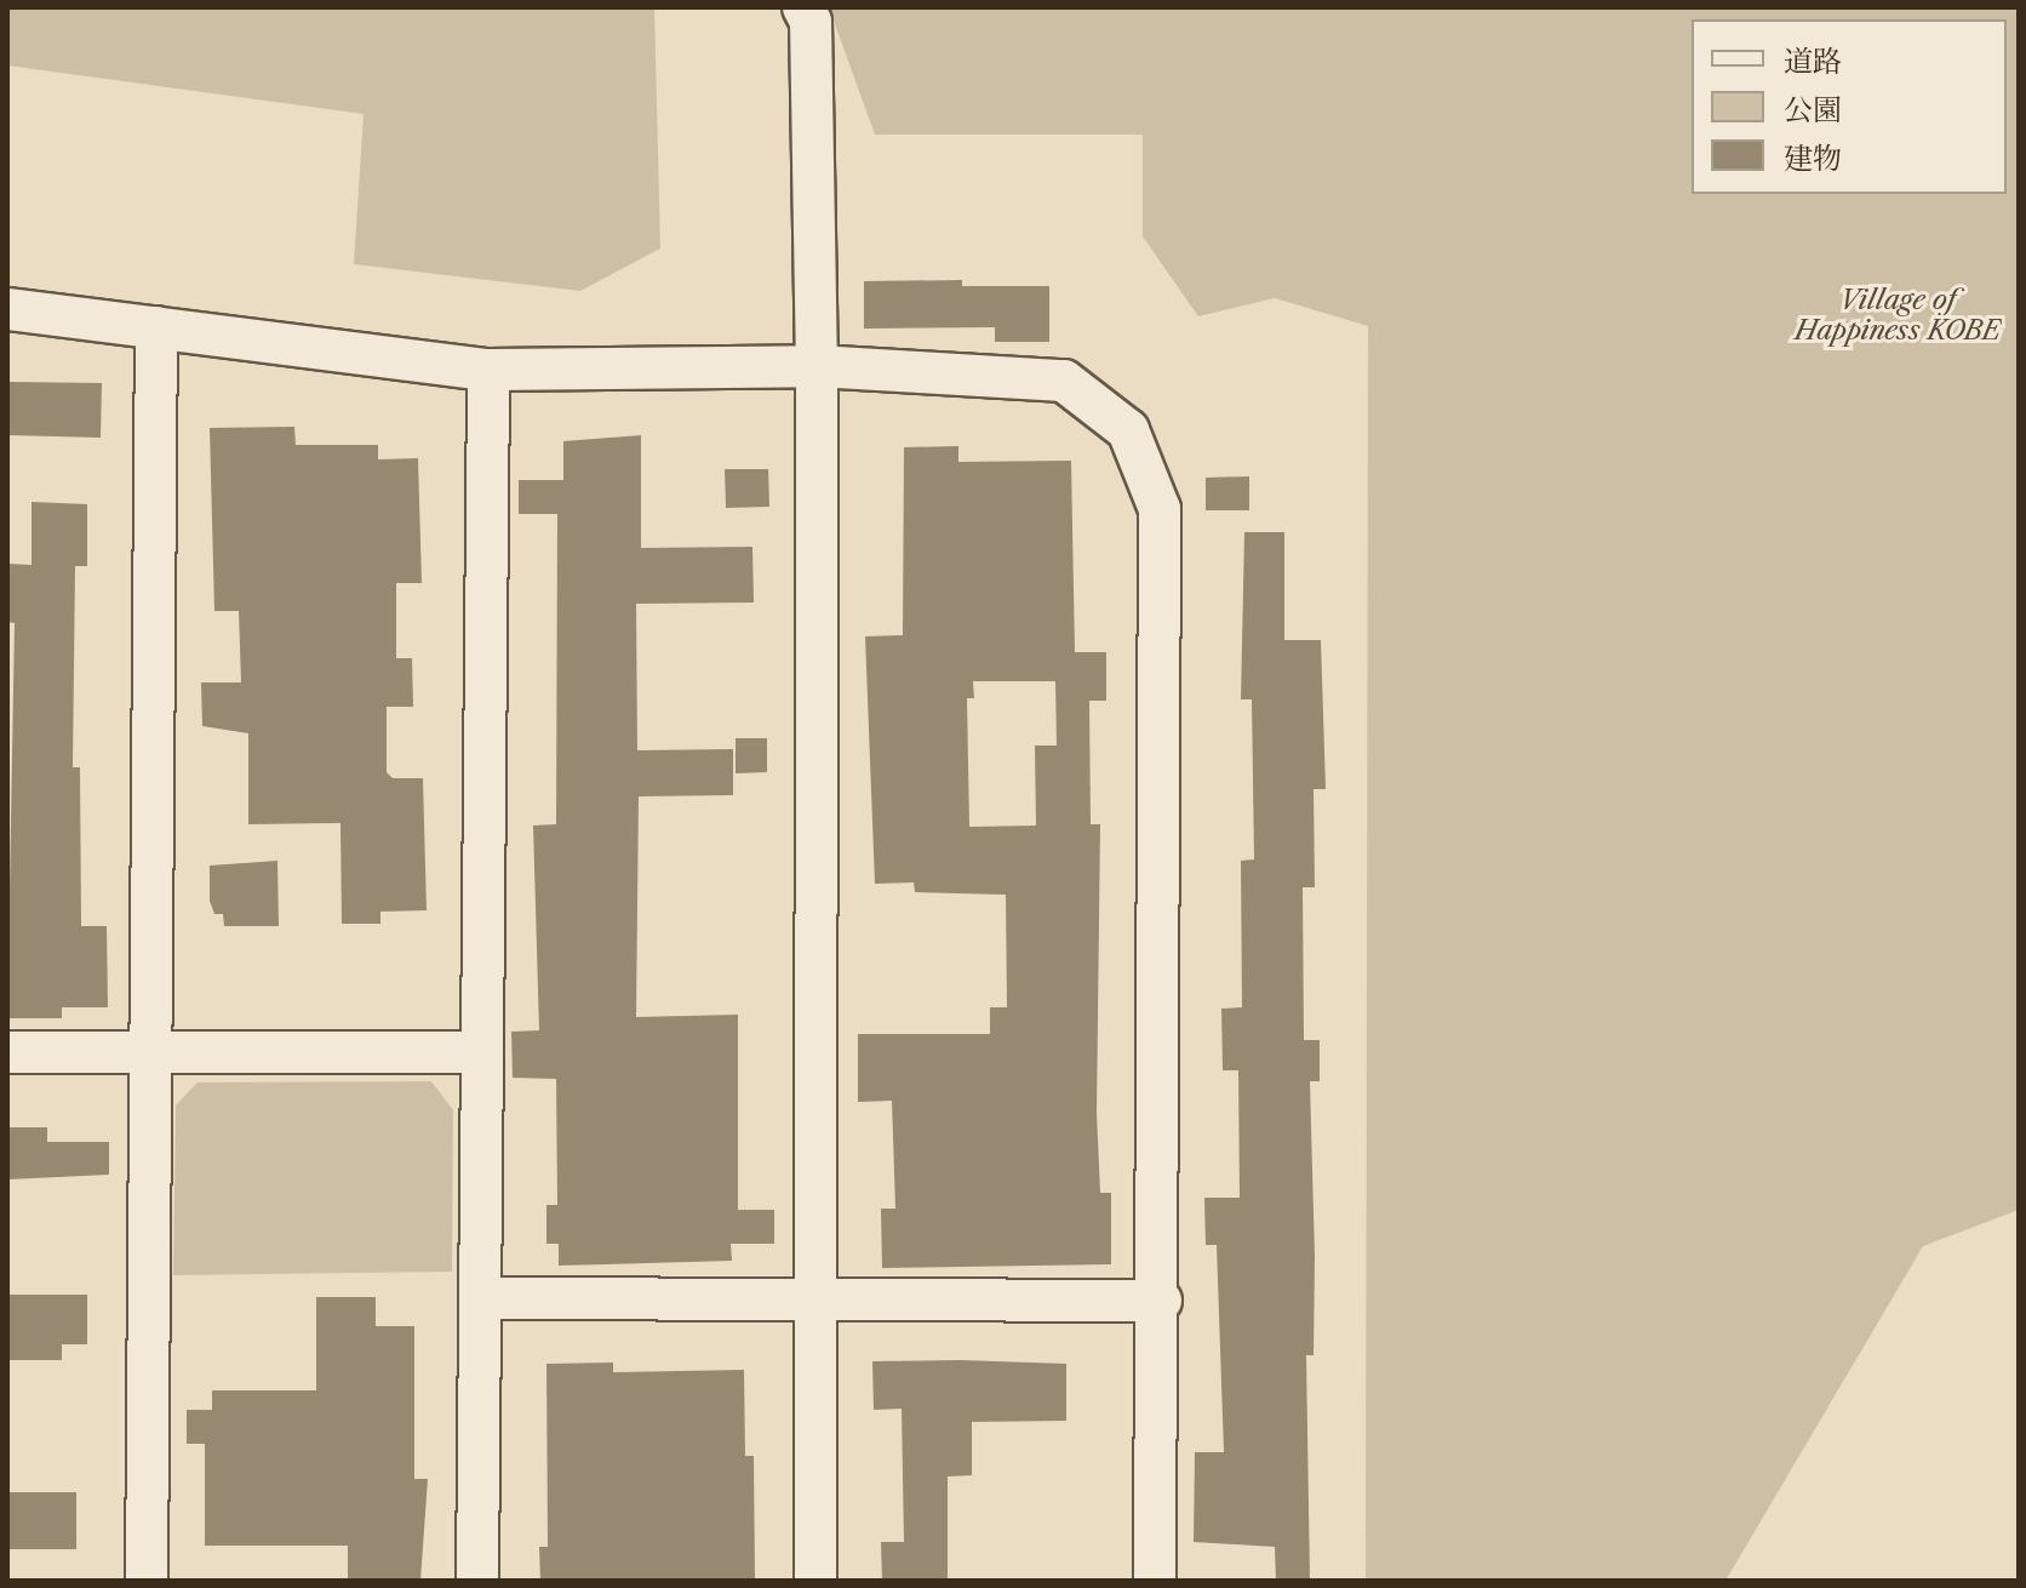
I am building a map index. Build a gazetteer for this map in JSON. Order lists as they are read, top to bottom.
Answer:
{
  "parks": ["Village of Happiness KOBE"],
  "legend": ["道路", "公園", "建物"]
}
